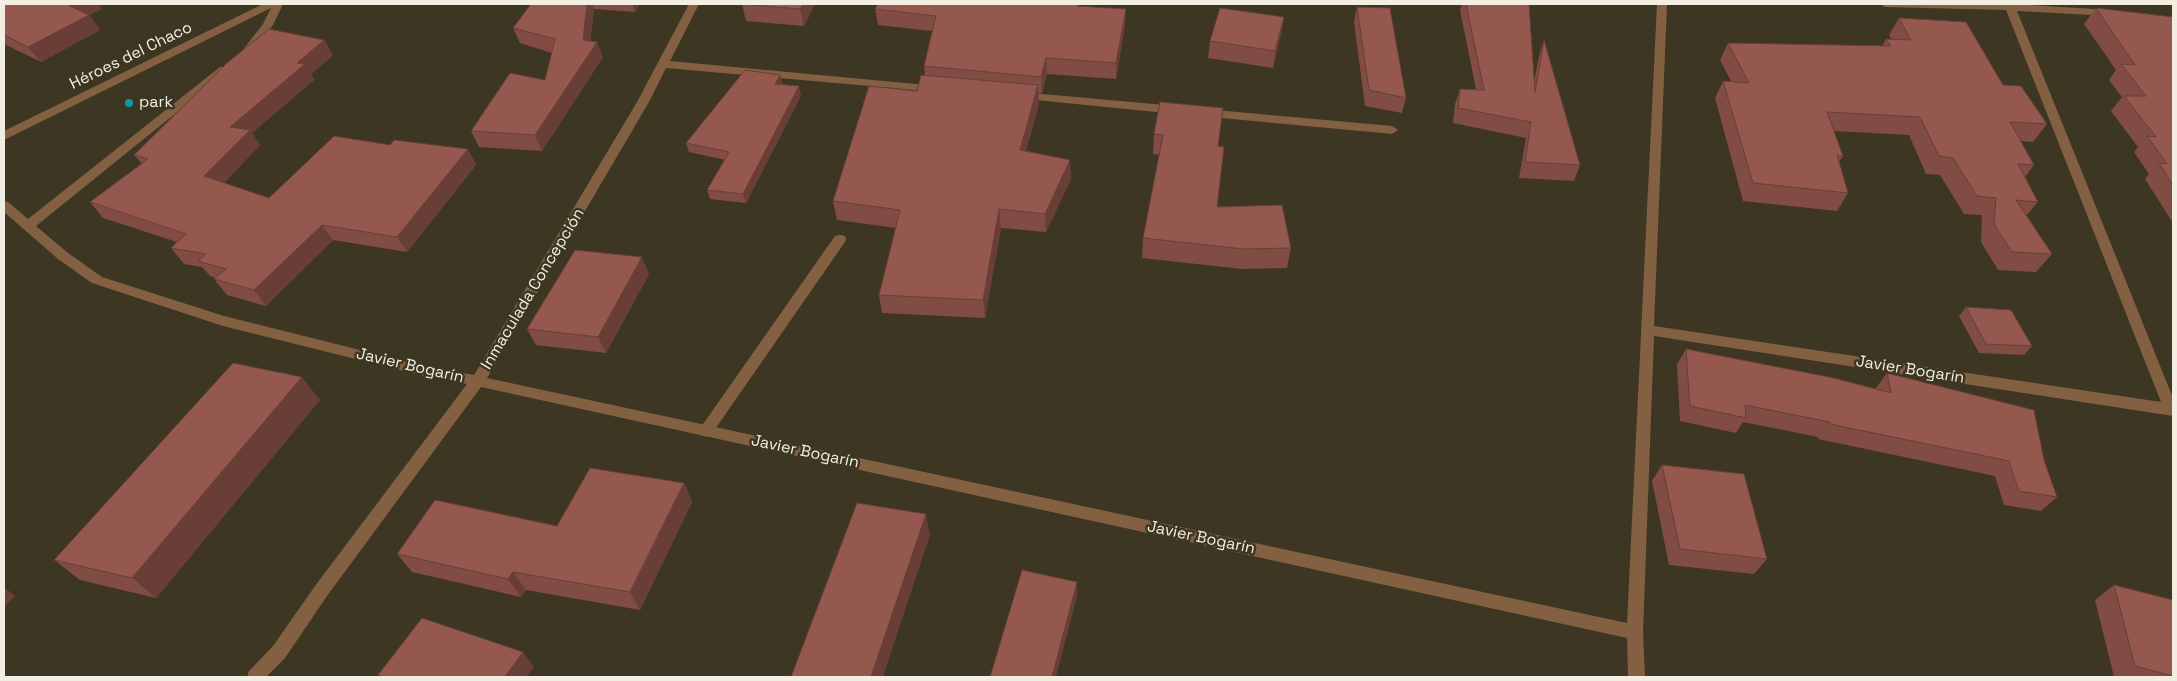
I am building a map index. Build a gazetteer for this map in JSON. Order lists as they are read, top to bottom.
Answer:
{
  "streets": {
    "street": ["Héroes del Chaco", "Inmaculada Concepción", "Javier Bogarín"]
  },
  "crossings": [
    ["Inmaculada Concepción", "Javier Bogarín"]
  ],
  "places": ["park"]
}
